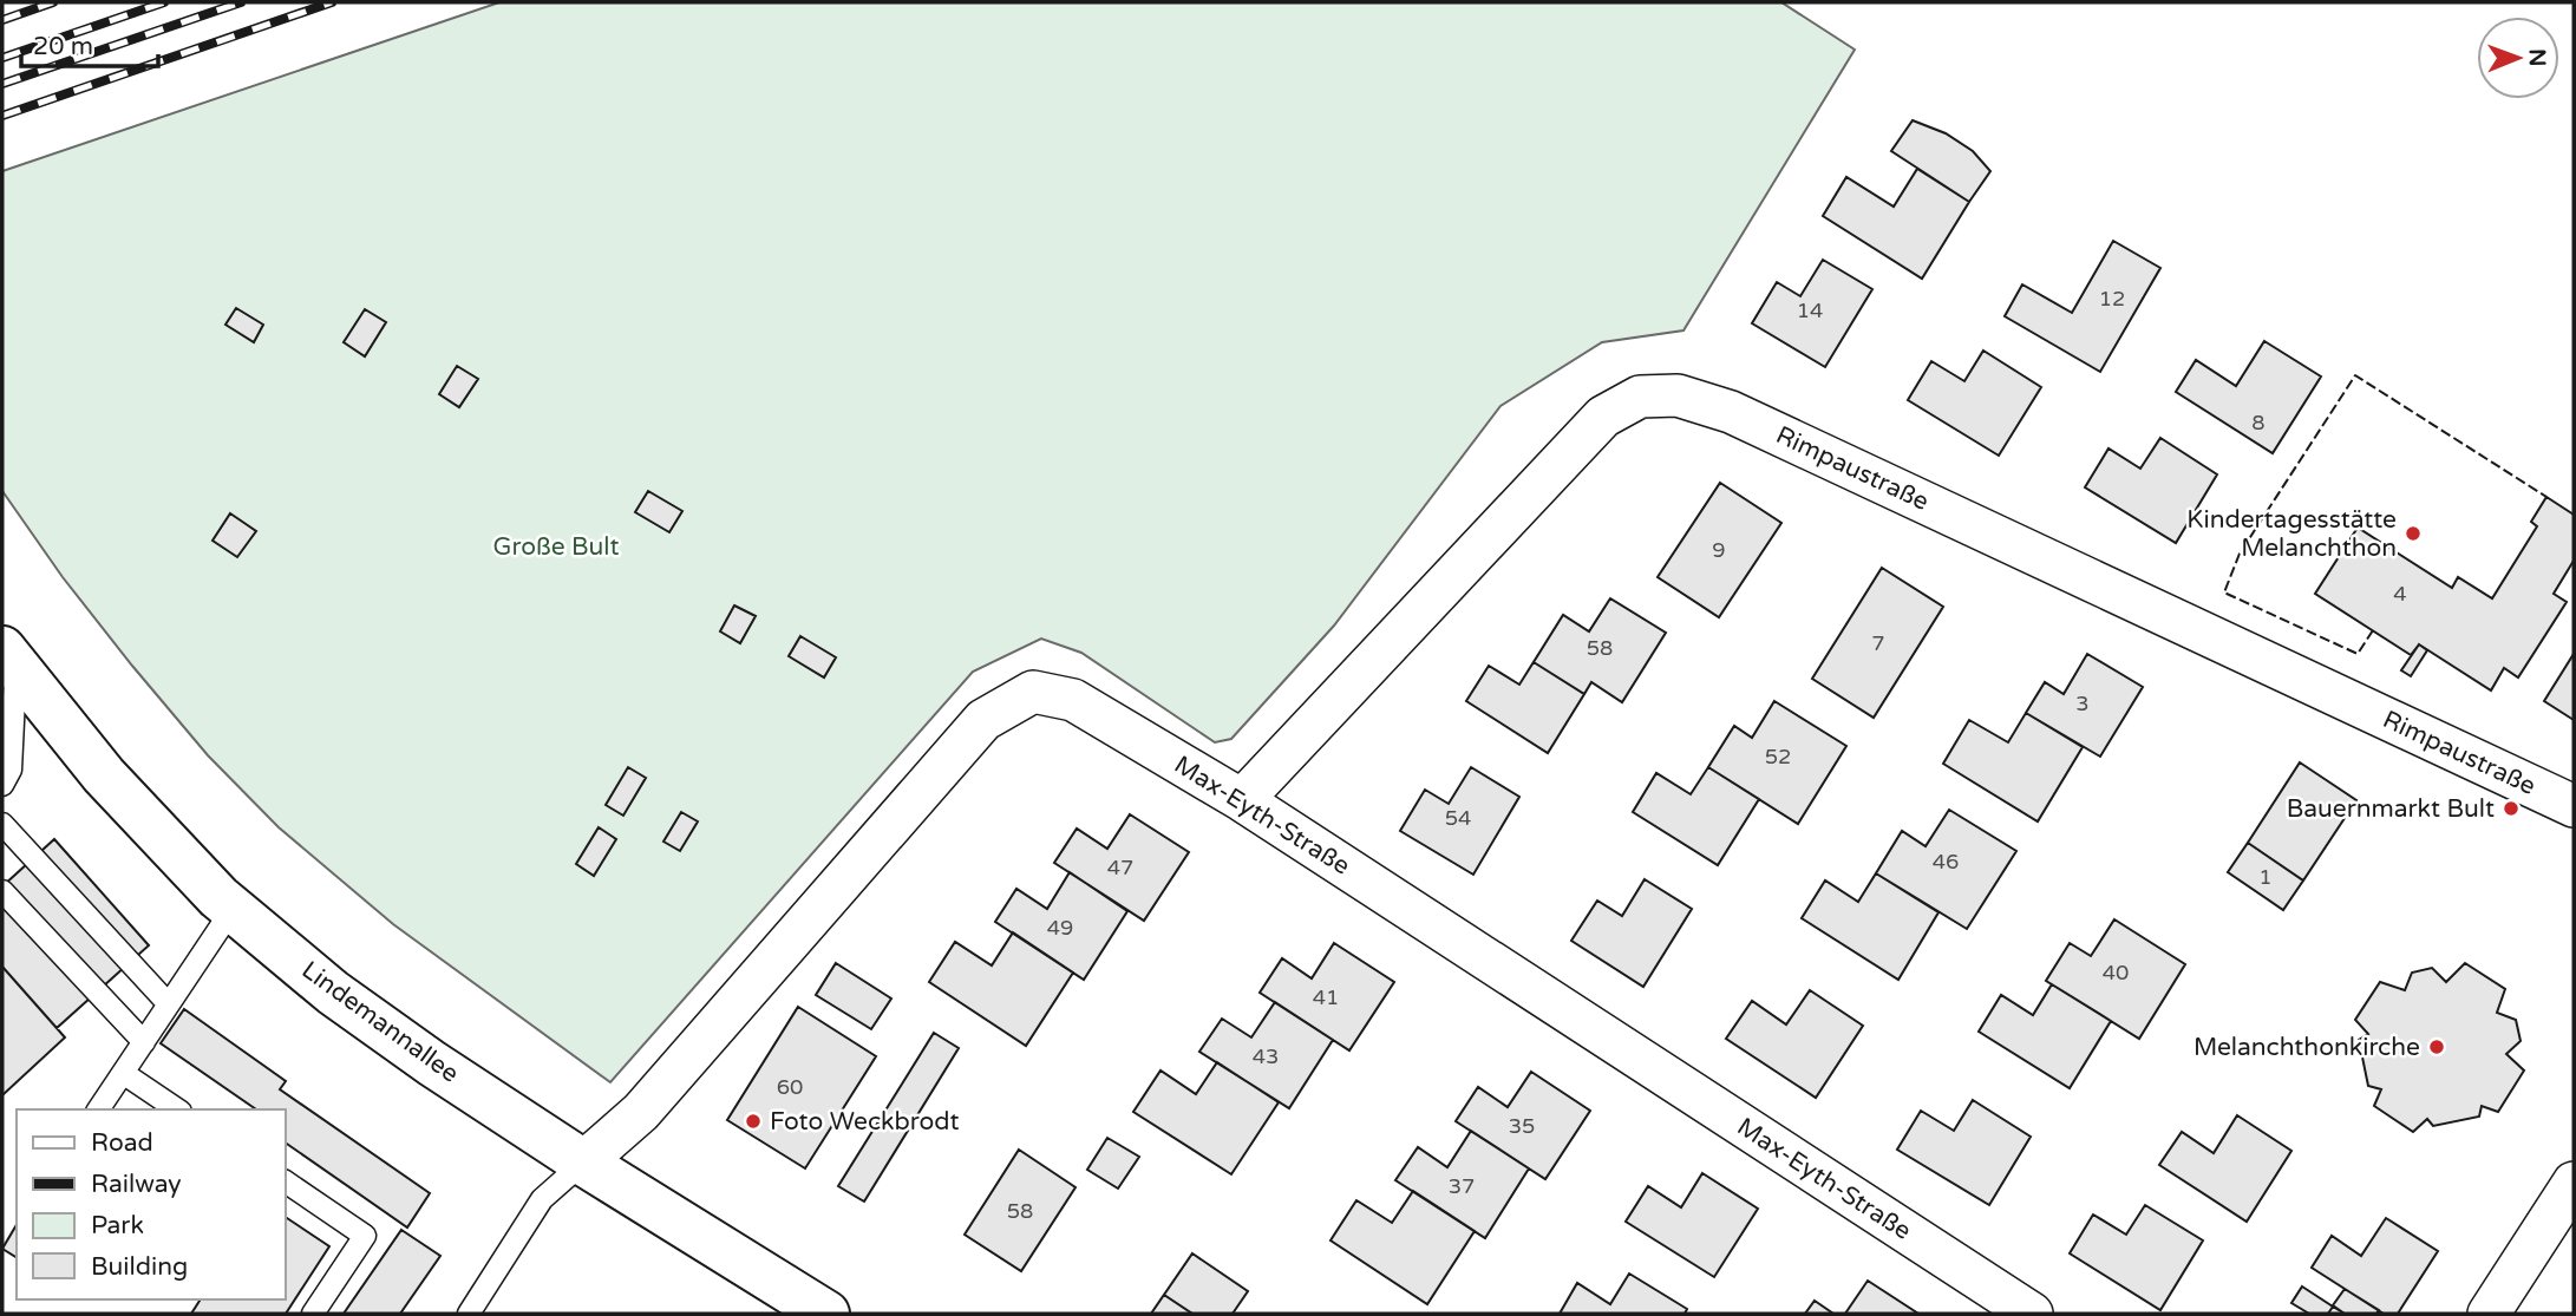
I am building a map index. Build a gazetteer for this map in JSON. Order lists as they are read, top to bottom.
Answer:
{
  "streets": {
    "street": ["Rimpaustraße", "Max-Eyth-Straße", "Lindemannallee"]
  },
  "crossings": [
    ["Rimpaustraße", "Max-Eyth-Straße"],
    ["Max-Eyth-Straße", "Lindemannallee"]
  ],
  "parks": ["Große Bult"],
  "places": [
    "Kindertagesstätte Melanchthon",
    "Bauernmarkt Bult",
    "Melanchthonkirche",
    "Foto Weckbrodt"
  ],
  "house_numbers": [
    "12",
    "14",
    "8",
    "9",
    "4",
    "7",
    "58",
    "3",
    "52",
    "54",
    "46",
    "47",
    "1",
    "49",
    "40",
    "41",
    "43",
    "60",
    "35",
    "37",
    "58"
  ],
  "legend": [
    "Road",
    "Railway",
    "Park",
    "Building"
  ],
  "scale_bar": "20 m",
  "north": "right"
}
